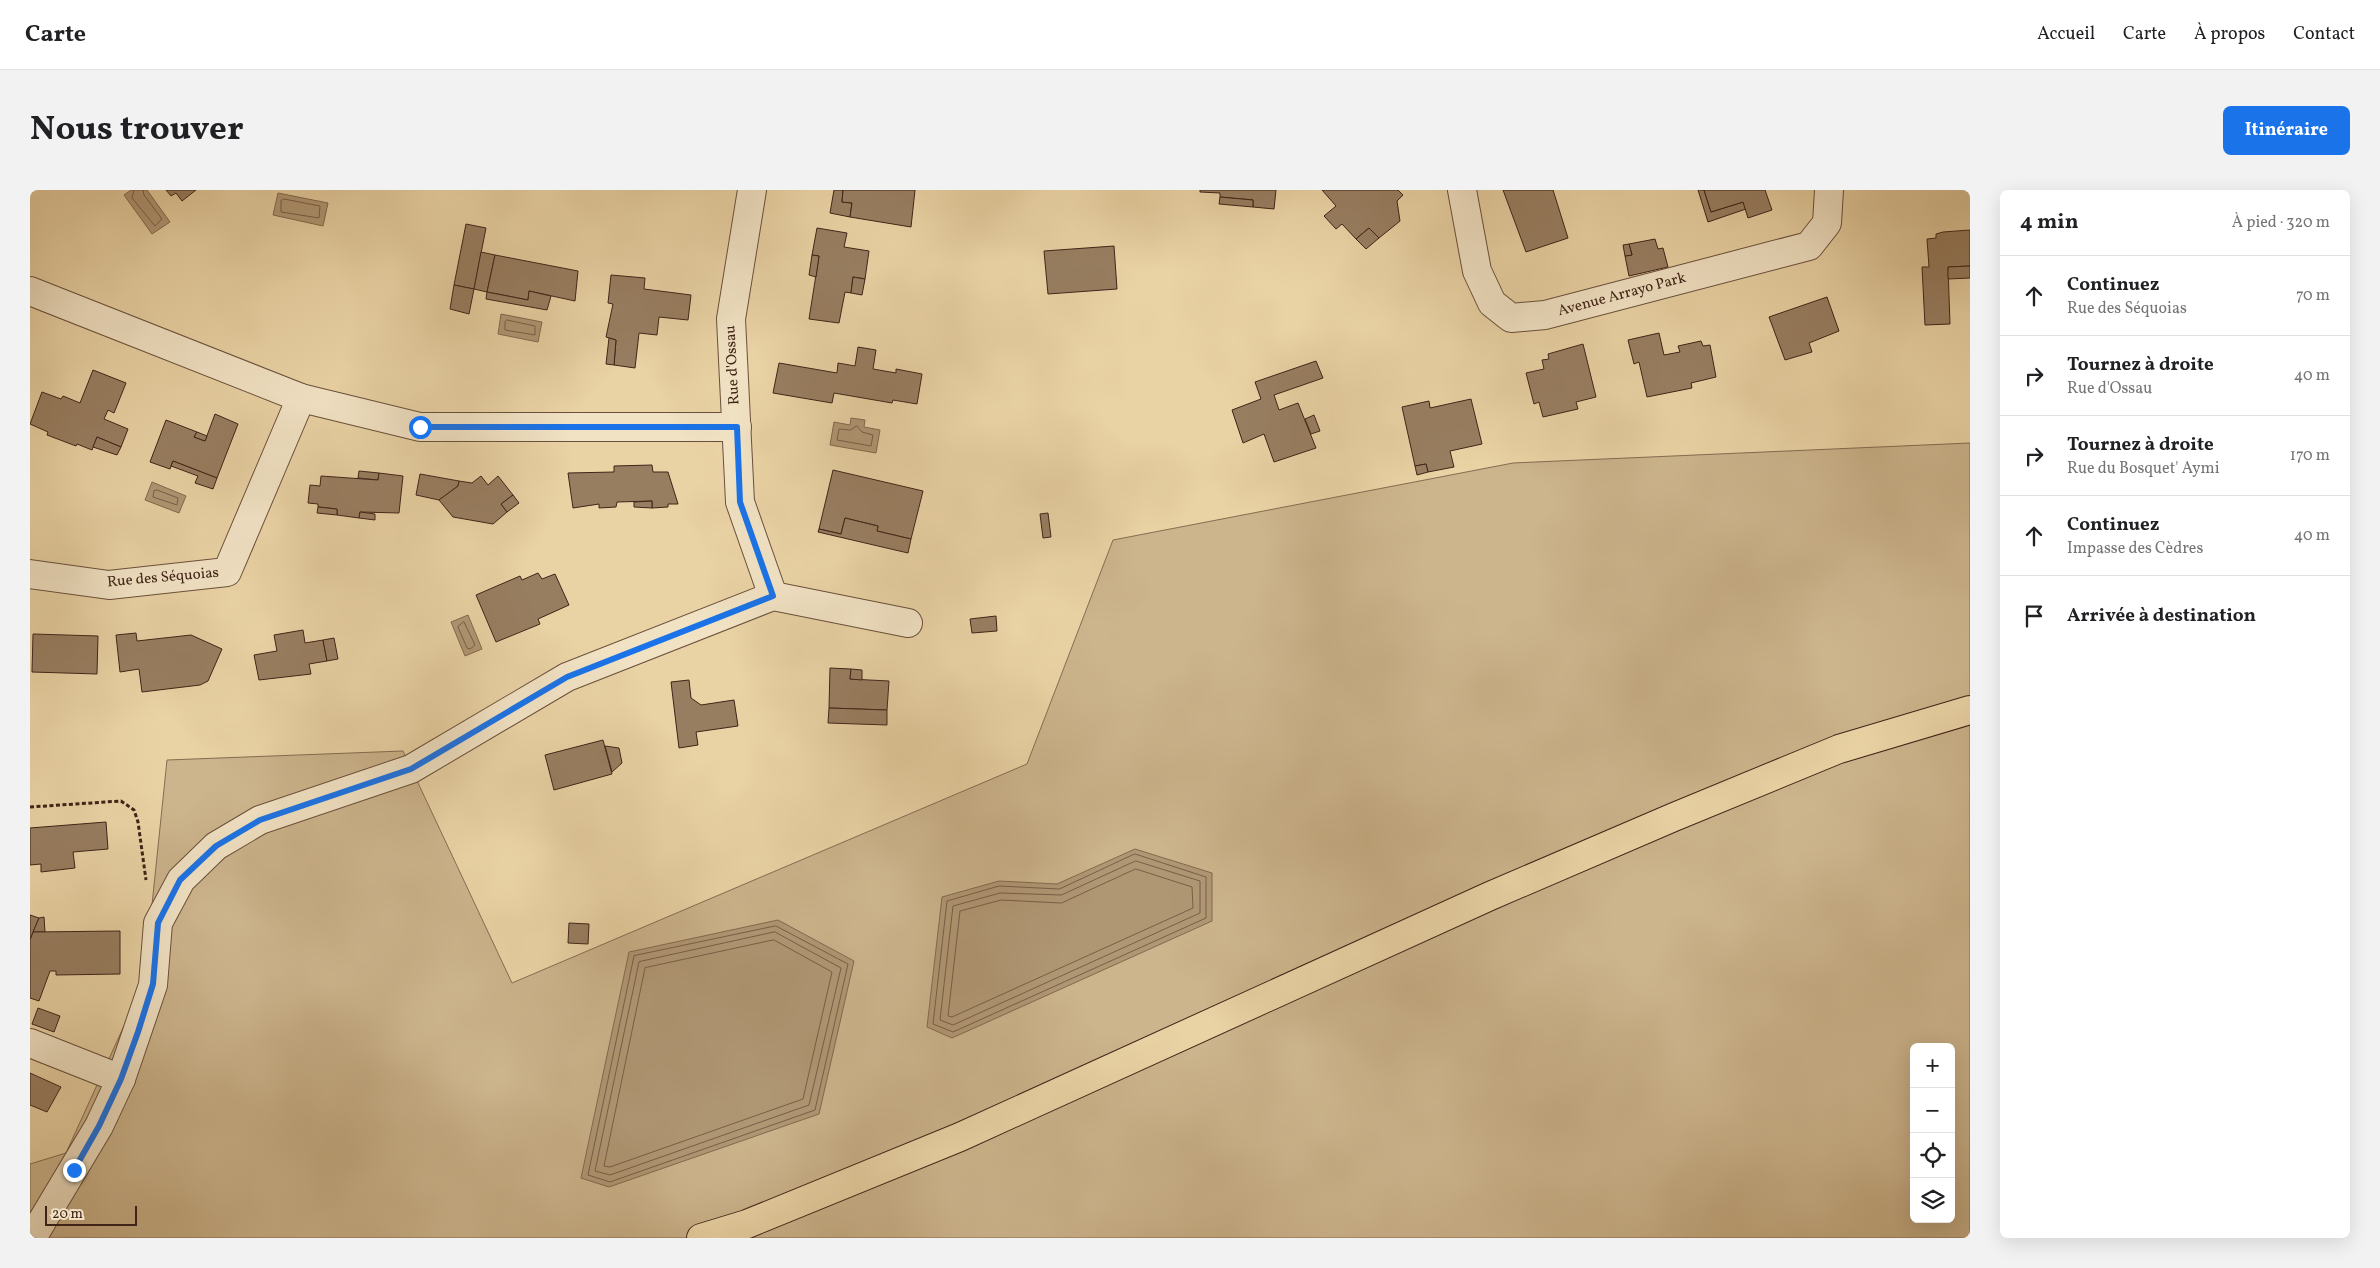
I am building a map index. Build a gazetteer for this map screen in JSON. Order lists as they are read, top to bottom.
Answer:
{
  "streets": {
    "street": ["Avenue Arrayo Park", "Rue d'Ossau", "Rue des Séquoias"]
  },
  "scale_bar": "20 m",
  "page": {
    "header": "Carte",
    "nav": [
      "Accueil",
      "Carte",
      "À propos",
      "Contact"
    ],
    "title": "Nous trouver",
    "buttons": "Itinéraire",
    "heading": ["4 min", "À pied · 320 m"],
    "list": [
      ["Continuez", "Rue des Séquoias", "70 m"],
      ["Tournez à droite", "Rue d'Ossau", "40 m"],
      ["Tournez à droite", "Rue du Bosquet' Aymi", "170 m"],
      ["Continuez", "Impasse des Cèdres", "40 m"],
      "Arrivée à destination"
    ],
    "map_buttons": ["+", "−"],
    "scale": "20 m"
  }
}
